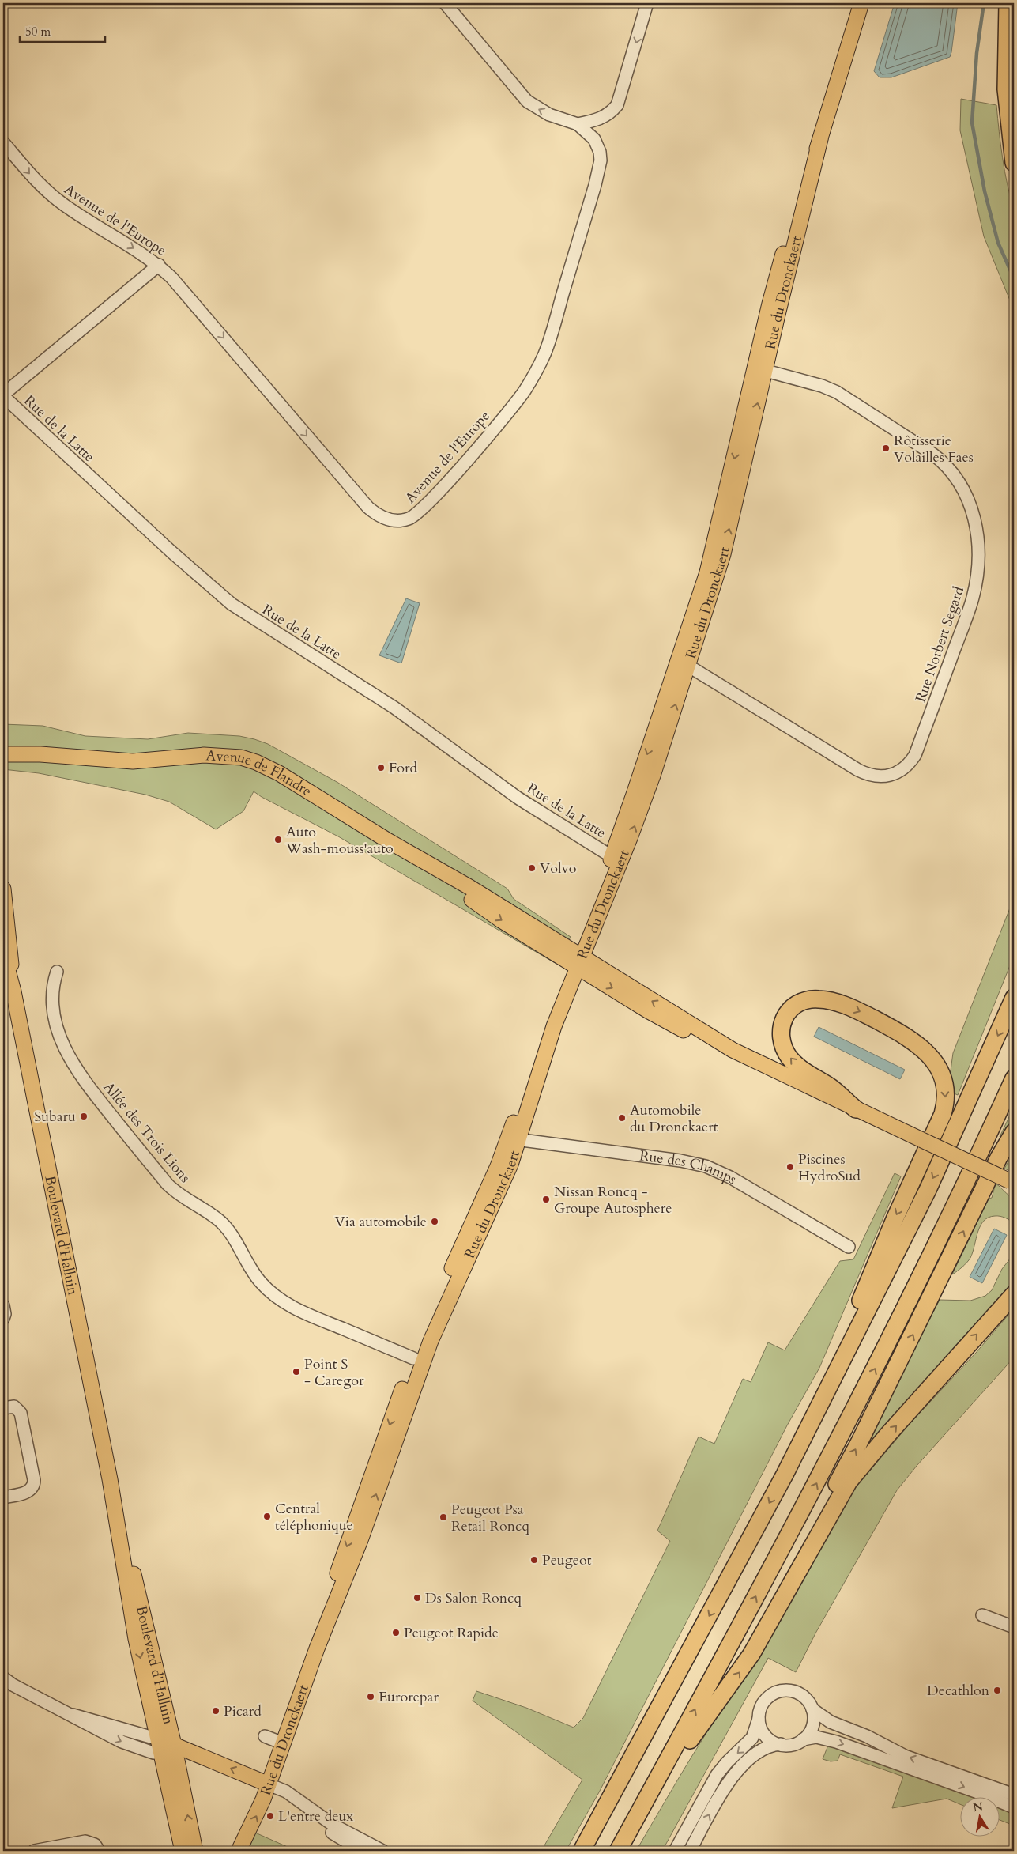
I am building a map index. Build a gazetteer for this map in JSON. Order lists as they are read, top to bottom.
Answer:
{
  "streets": {
    "main road": ["Rue du Dronckaert", "Avenue de Flandre", "Boulevard d'Halluin"],
    "street": [
      "Avenue de l'Europe",
      "Rue de la Latte",
      "Rue Norbert Segard",
      "Allée des Trois Lions",
      "Rue des Champs"
    ]
  },
  "crossings": [
    ["Rue du Dronckaert", "Rue de la Latte"],
    ["Rue du Dronckaert", "Rue Norbert Segard"],
    ["Rue du Dronckaert", "Avenue de Flandre"],
    ["Rue du Dronckaert", "Allée des Trois Lions"],
    ["Rue du Dronckaert", "Rue des Champs"]
  ],
  "places": [
    "Rôtisserie Volailles Faes",
    "Ford",
    "Auto Wash-mouss'auto",
    "Volvo",
    "Subaru",
    "Automobile du Dronckaert",
    "Piscines HydroSud",
    "Nissan Roncq - Groupe Autosphere",
    "Via automobile",
    "Point S - Caregor",
    "Central téléphonique",
    "Peugeot Psa Retail Roncq",
    "Peugeot",
    "Ds Salon Roncq",
    "Peugeot Rapide",
    "Decathlon",
    "Eurorepar",
    "Picard",
    "L'entre deux"
  ],
  "scale_bar": "50 m",
  "north": "top"
}
